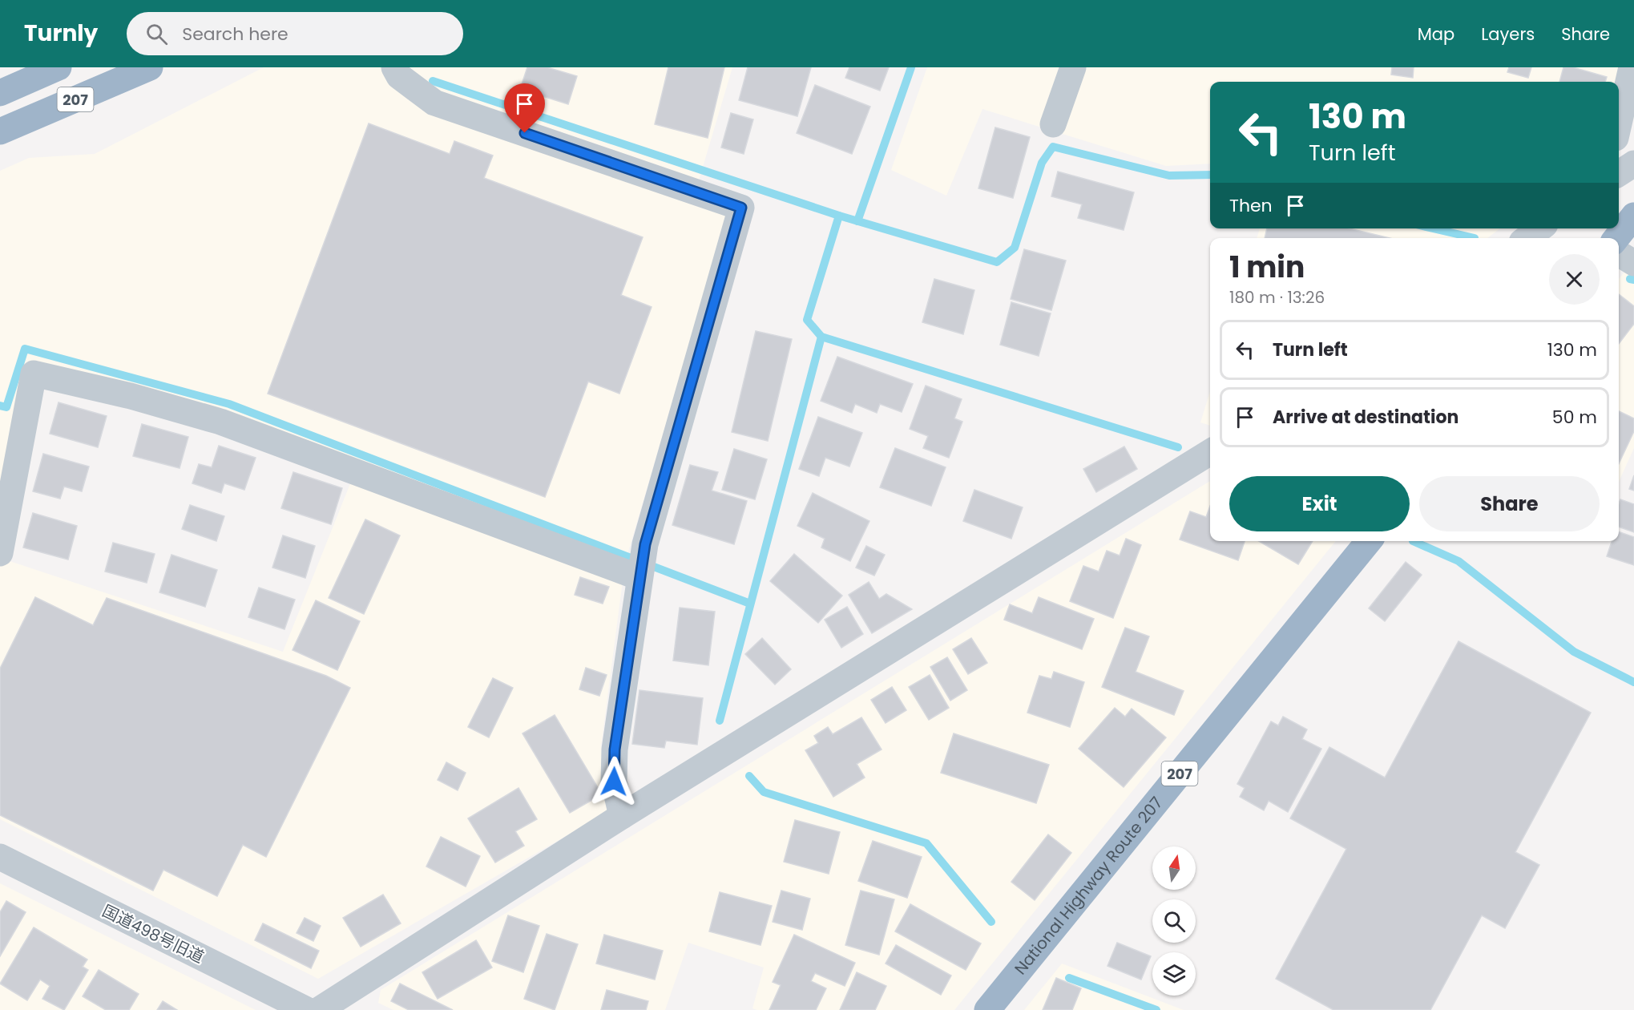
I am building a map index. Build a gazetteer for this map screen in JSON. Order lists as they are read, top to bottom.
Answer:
{
  "streets": {
    "highway": ["207", "National Highway Route 207"],
    "street": ["国道498号旧道"]
  },
  "north": "top",
  "page": {
    "header": "Turnly",
    "search": "Search here",
    "nav": ["Map", "Layers", "Share"],
    "turn": ["130 m", "Turn left"],
    "then": "Then",
    "heading": ["1 min", "180 m · 13:26"],
    "list": [
      {
        "name": "Turn left",
        "value": "130 m"
      },
      {
        "name": "Arrive at destination",
        "value": "50 m"
      }
    ],
    "buttons": ["Exit", "Share"]
  }
}
